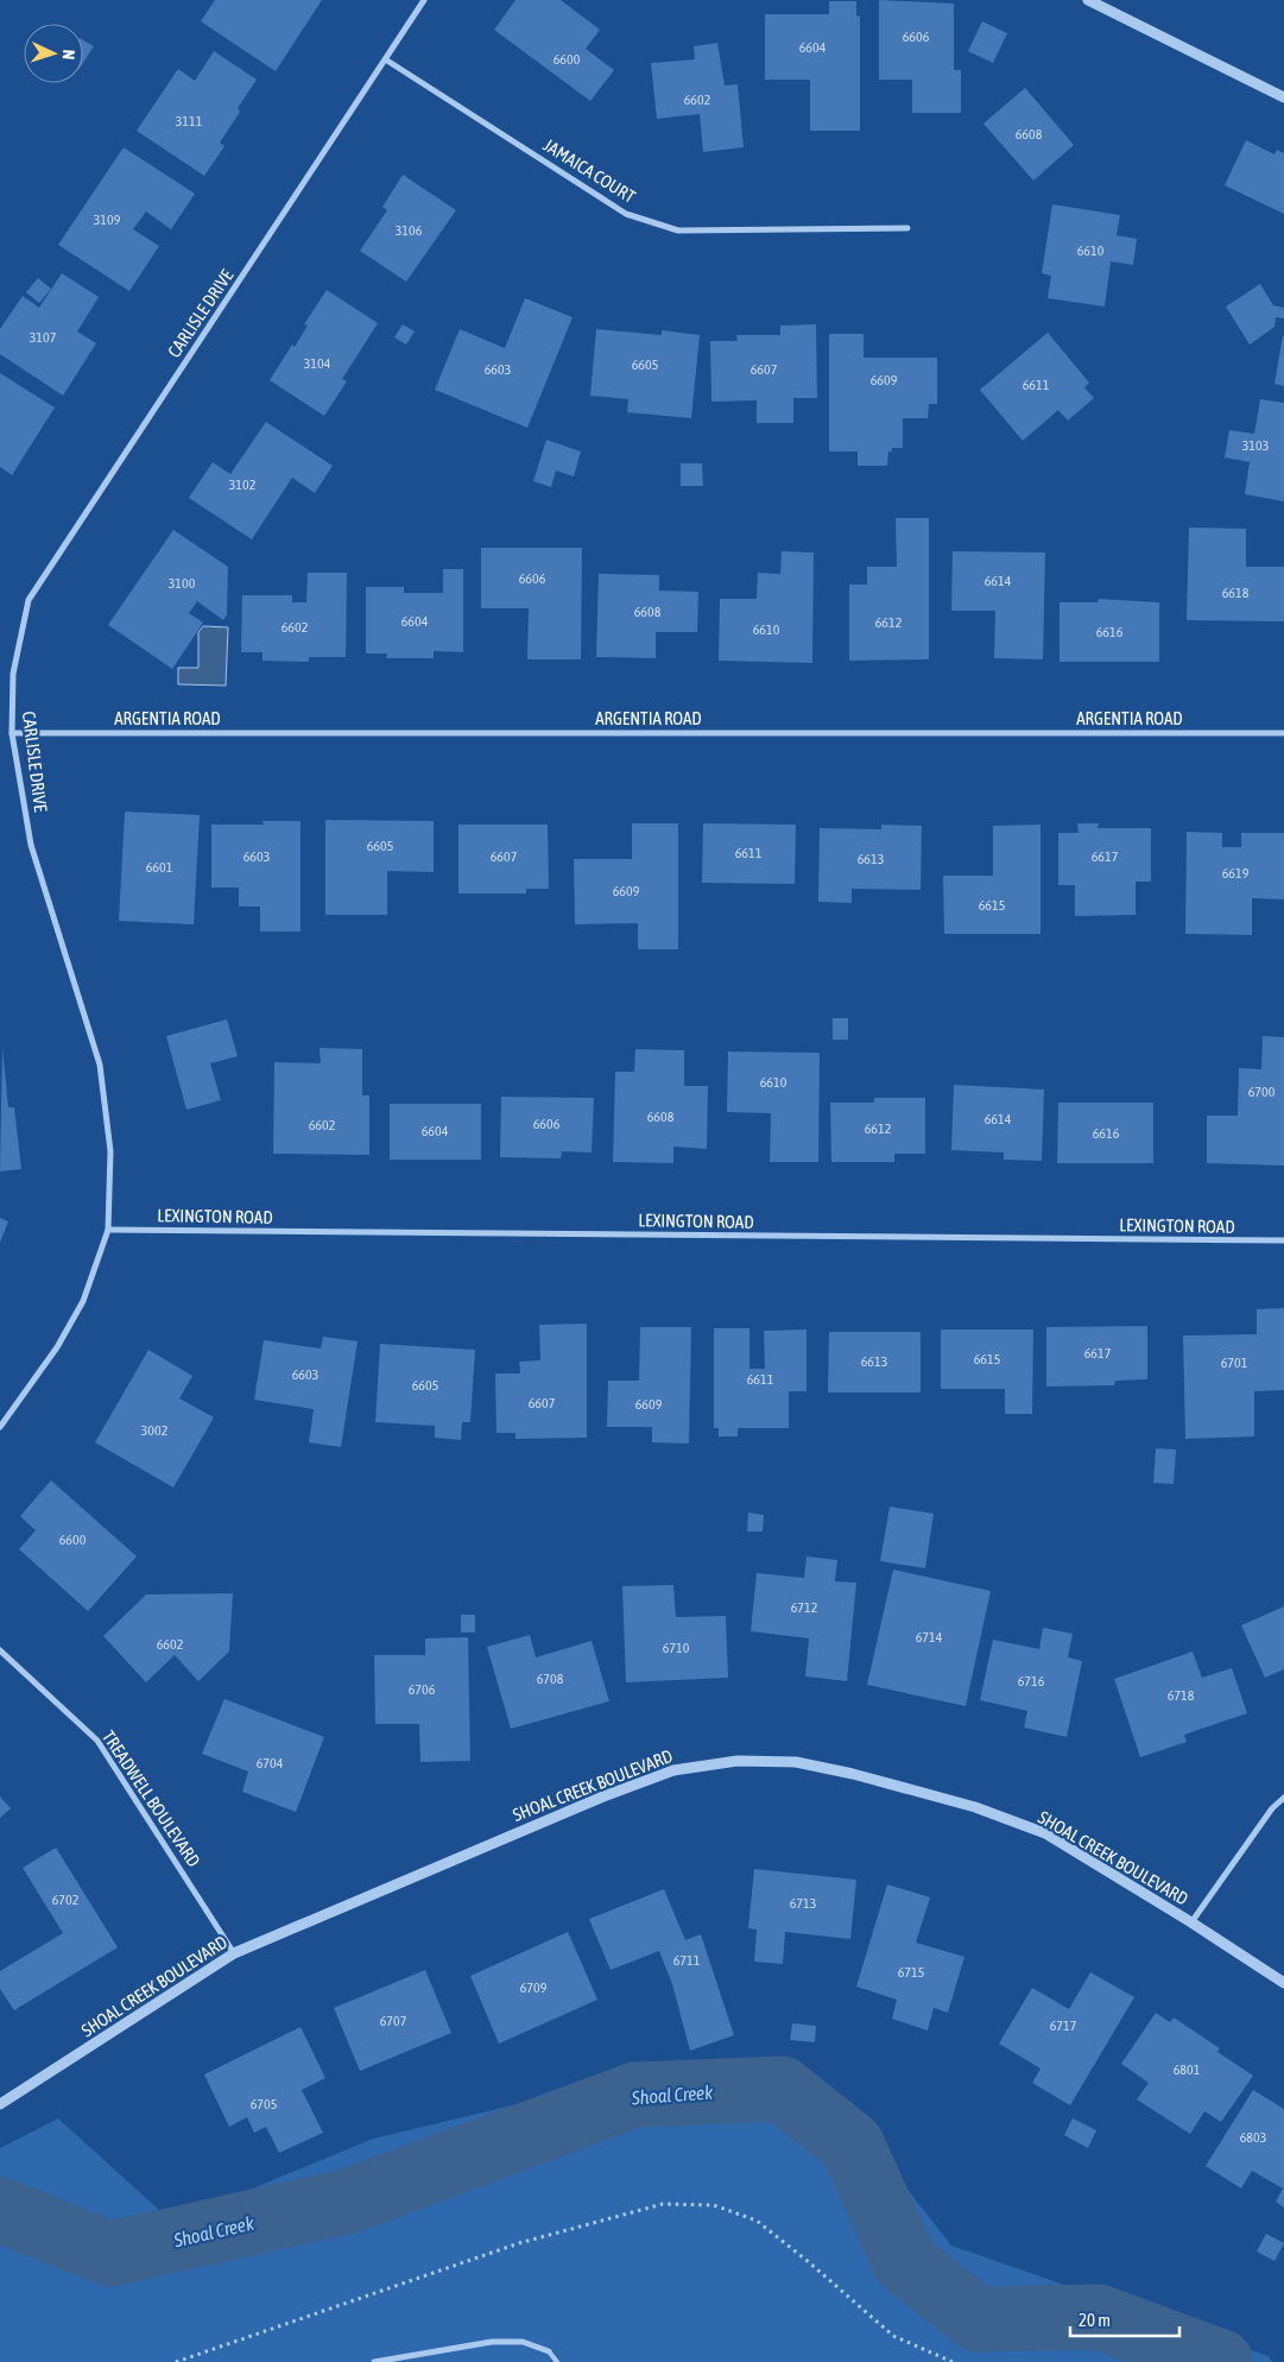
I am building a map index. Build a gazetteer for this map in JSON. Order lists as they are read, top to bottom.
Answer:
{
  "streets": {
    "street": [
      "JAMAICA COURT",
      "CARLISLE DRIVE",
      "ARGENTIA ROAD",
      "LEXINGTON ROAD",
      "SHOAL CREEK BOULEVARD",
      "TREADWELL BOULEVARD"
    ]
  },
  "crossings": [
    ["JAMAICA COURT", "CARLISLE DRIVE"],
    ["CARLISLE DRIVE", "ARGENTIA ROAD"],
    ["CARLISLE DRIVE", "LEXINGTON ROAD"],
    ["SHOAL CREEK BOULEVARD", "TREADWELL BOULEVARD"]
  ],
  "water": ["Shoal Creek"],
  "house_numbers": [
    "6606",
    "6604",
    "6600",
    "6602",
    "3111",
    "6608",
    "3109",
    "3106",
    "6610",
    "3107",
    "3104",
    "6605",
    "6603",
    "6607",
    "6609",
    "6611",
    "3103",
    "3102",
    "6606",
    "6614",
    "3100",
    "6618",
    "6608",
    "6604",
    "6612",
    "6602",
    "6610",
    "6616",
    "6605",
    "6611",
    "6603",
    "6607",
    "6617",
    "6613",
    "6601",
    "6619",
    "6609",
    "6615",
    "6610",
    "6700",
    "6608",
    "6614",
    "6606",
    "6602",
    "6612",
    "6604",
    "6616",
    "6617",
    "6615",
    "6613",
    "6701",
    "6603",
    "6611",
    "6605",
    "6607",
    "6609",
    "3002",
    "6600",
    "6712",
    "6714",
    "6602",
    "6710",
    "6708",
    "6716",
    "6706",
    "6718",
    "6704",
    "6702",
    "6713",
    "6711",
    "6715",
    "6709",
    "6707",
    "6717",
    "6801",
    "6705",
    "6803"
  ],
  "scale_bar": "20 m",
  "north": "right"
}
